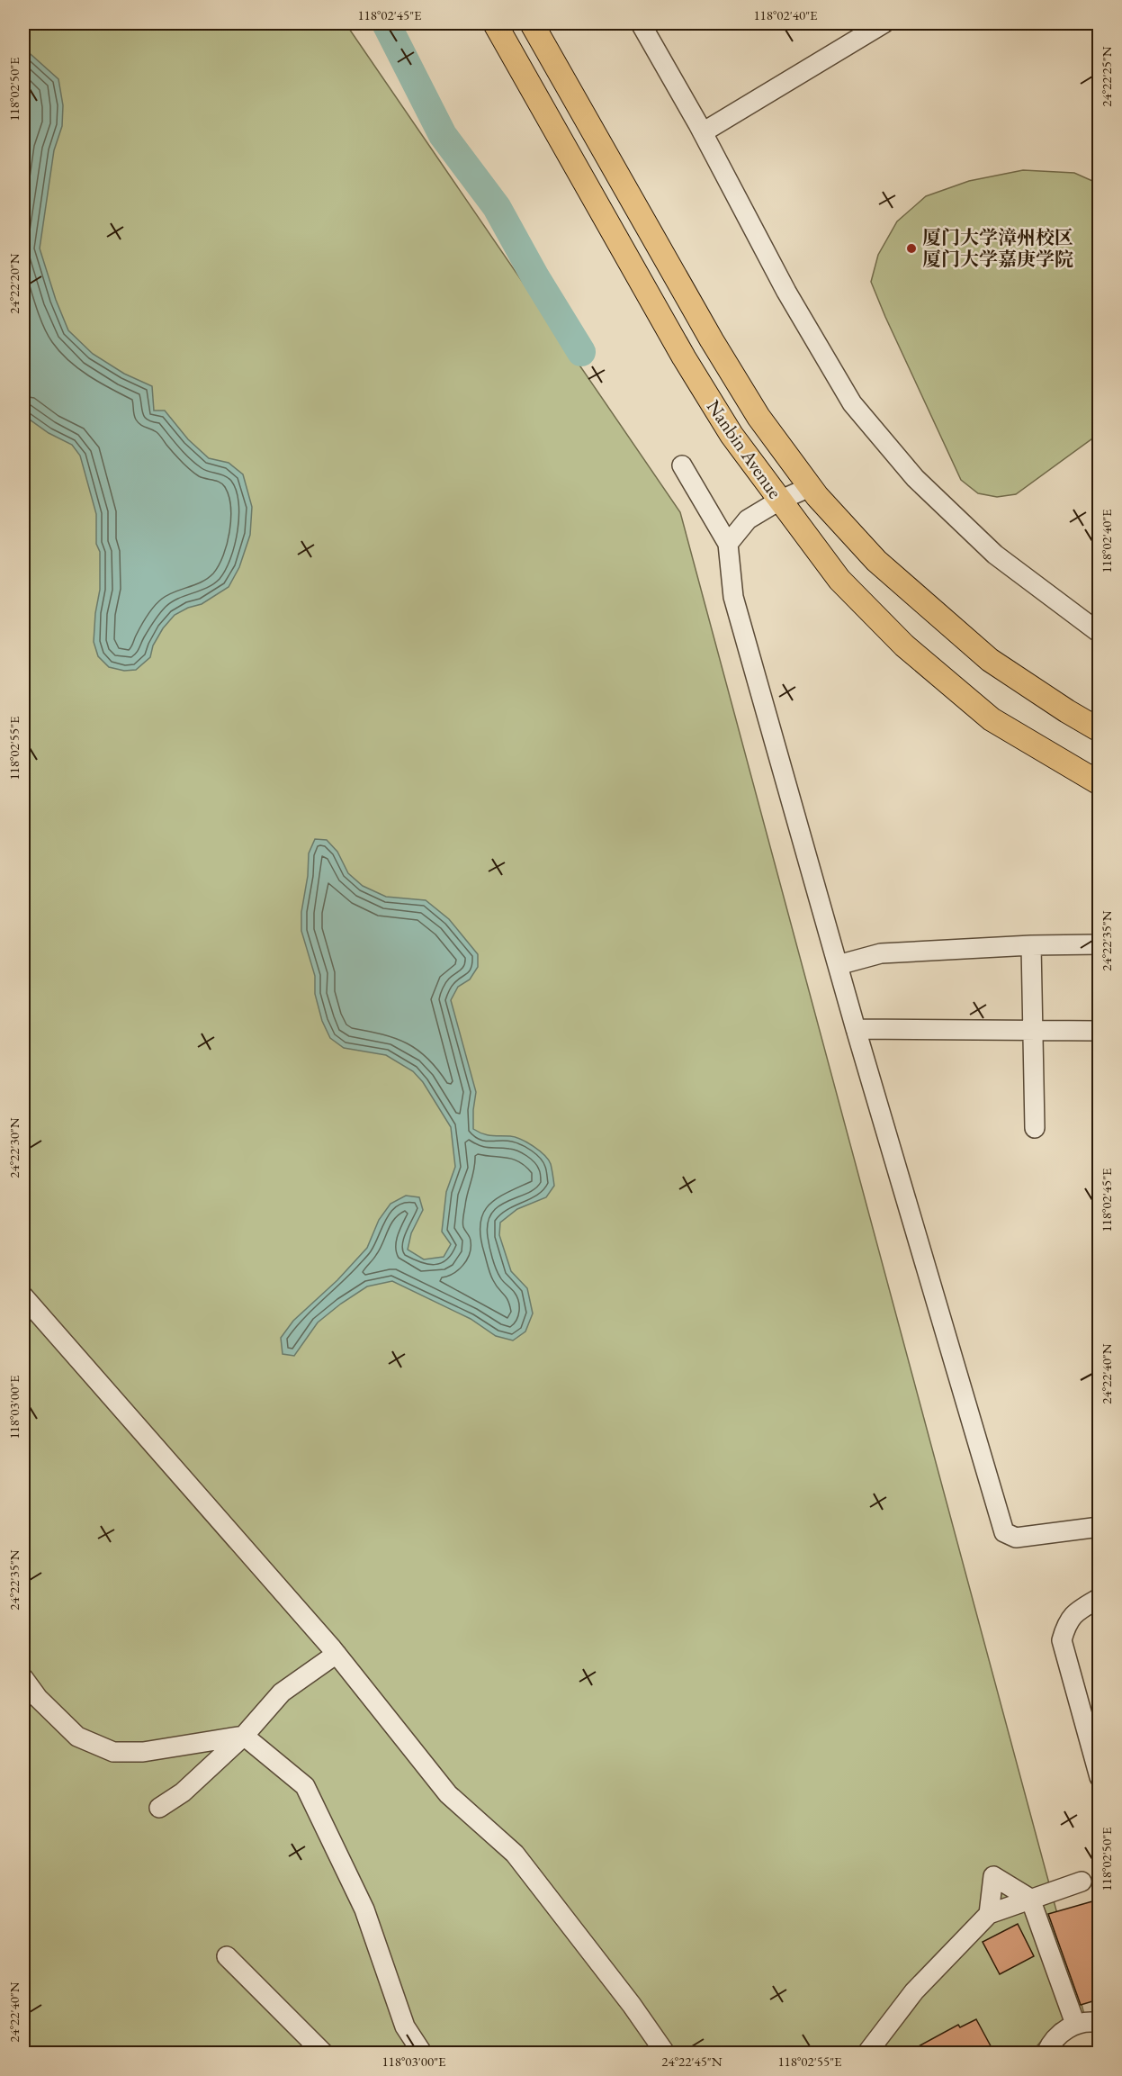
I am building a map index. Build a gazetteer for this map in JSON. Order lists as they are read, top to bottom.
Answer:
{
  "streets": {
    "main road": ["Nanbin Avenue"]
  },
  "places": ["厦门大学漳州校区 厦门大学嘉庚学院"],
  "coordinates": [
    "118°02'45\"E",
    "118°02'40\"E",
    "24°22'25\"N",
    "118°02'50\"E",
    "24°22'20\"N",
    "118°02'55\"E",
    "24°22'35\"N",
    "24°22'30\"N",
    "24°22'40\"N",
    "118°03'00\"E",
    "24°22'45\"N"
  ]
}
